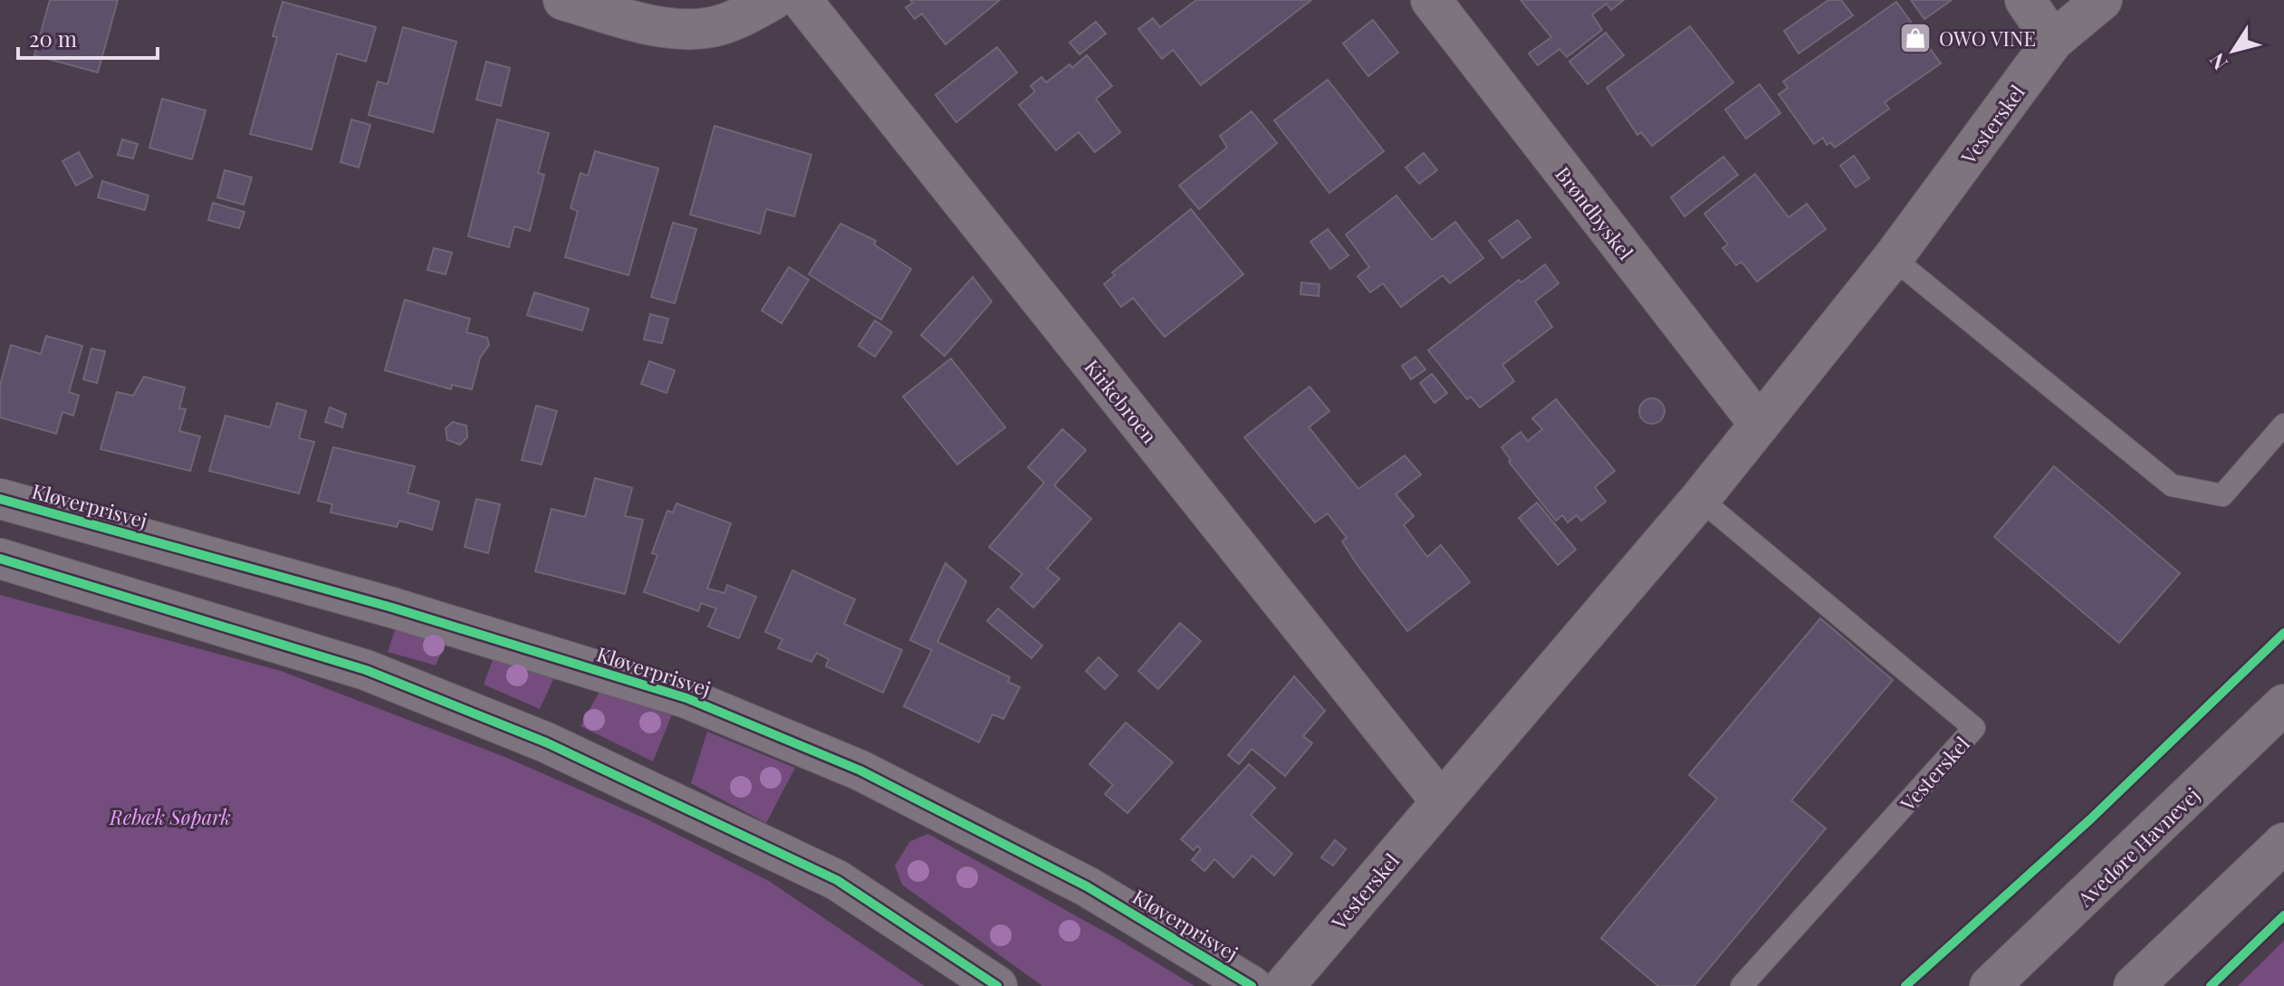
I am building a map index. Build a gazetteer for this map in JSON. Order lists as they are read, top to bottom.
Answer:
{
  "streets": {
    "street": [
      "Vesterskel",
      "Brøndbyskel",
      "Kirkebroen",
      "Kløverprisvej",
      "Avedøre Havnevej"
    ]
  },
  "crossings": [
    ["Vesterskel", "Brøndbyskel"],
    ["Vesterskel", "Kirkebroen"]
  ],
  "parks": ["Rebæk Søpark"],
  "places": {
    "shop": ["OWO VINE"]
  },
  "scale_bar": "20 m",
  "north": "bottom left"
}
